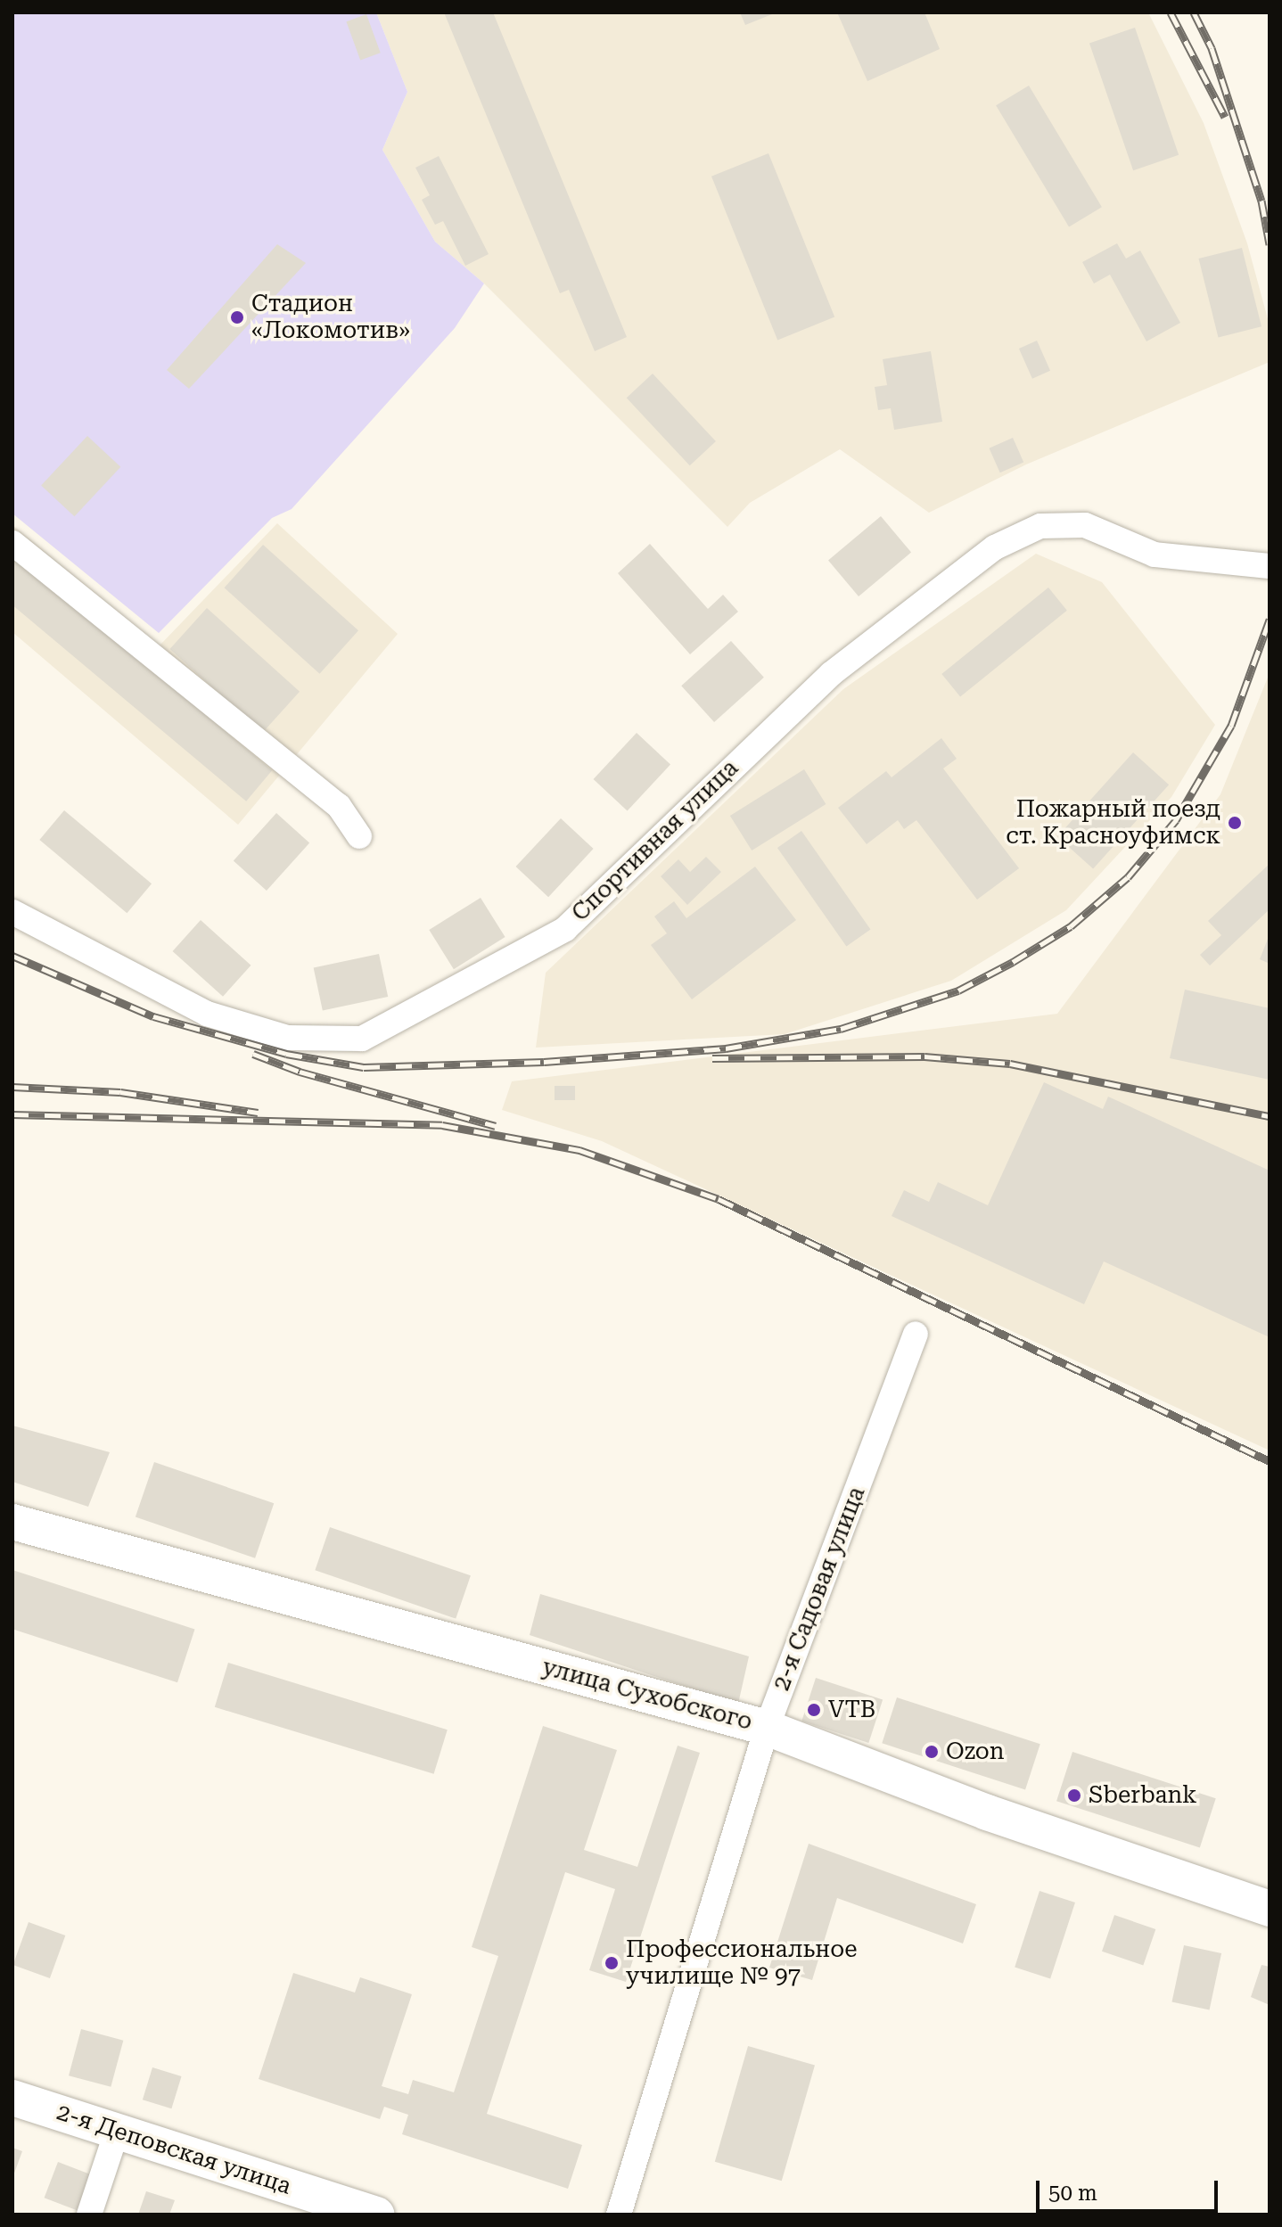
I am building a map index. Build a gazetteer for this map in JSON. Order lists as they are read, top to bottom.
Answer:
{
  "streets": {
    "street": [
      "Спортивная улица",
      "2-я Садовая улица",
      "улица Сухобского",
      "2-я Деповская улица"
    ]
  },
  "crossings": [
    ["2-я Садовая улица", "улица Сухобского"]
  ],
  "places": [
    "Стадион «Локомотив»",
    "Пожарный поезд ст. Красноуфимск",
    "VTB",
    "Ozon",
    "Sberbank",
    "Профессиональное училище № 97"
  ],
  "scale_bar": "50 m"
}
